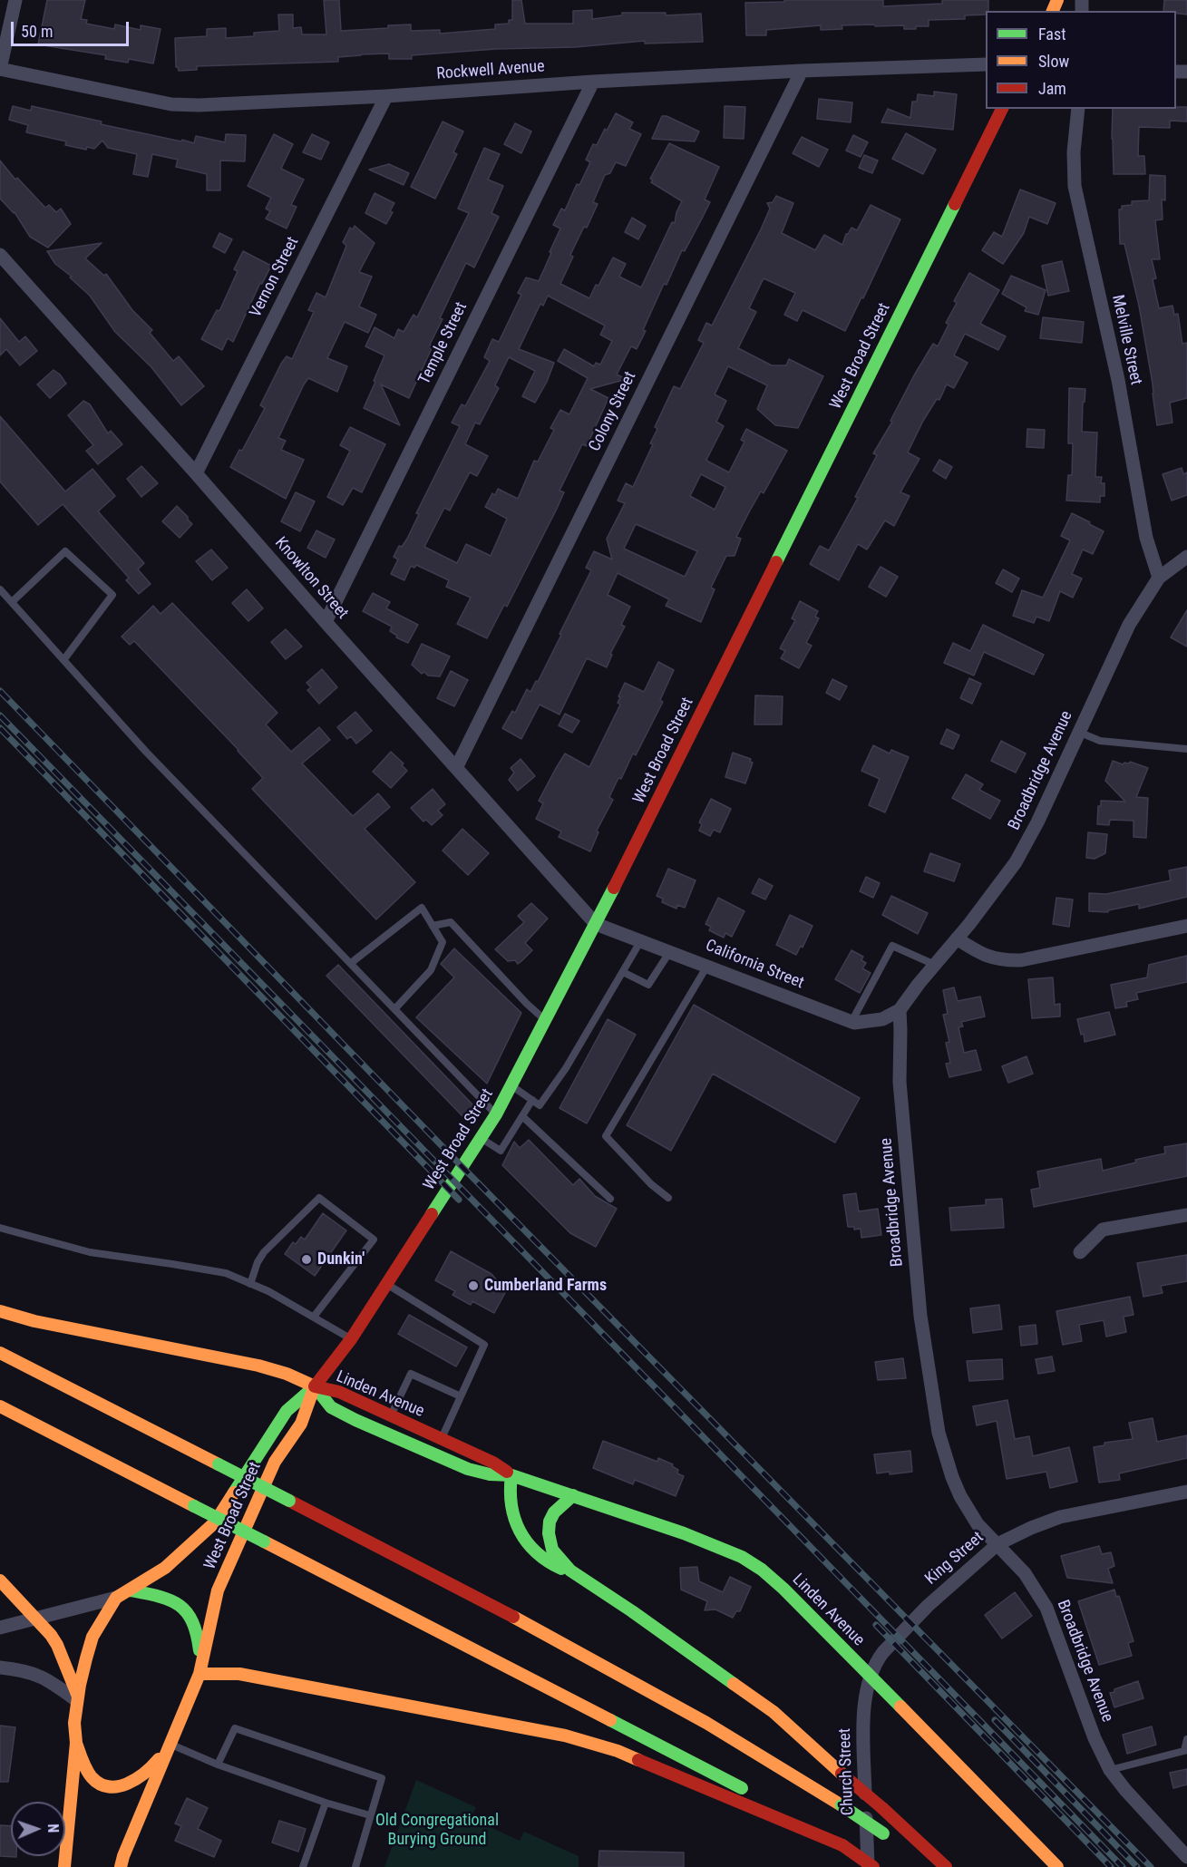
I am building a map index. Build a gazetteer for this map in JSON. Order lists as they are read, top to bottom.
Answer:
{
  "streets": {
    "main road": ["West Broad Street", "Linden Avenue"],
    "street": [
      "Rockwell Avenue",
      "Vernon Street",
      "Melville Street",
      "Temple Street",
      "Colony Street",
      "Knowlton Street",
      "Broadbridge Avenue",
      "California Street",
      "King Street",
      "Church Street"
    ]
  },
  "crossings": [
    ["Rockwell Avenue", "Vernon Street"],
    ["Rockwell Avenue", "Temple Street"],
    ["Rockwell Avenue", "Colony Street"],
    ["Vernon Street", "Knowlton Street"],
    ["Melville Street", "Broadbridge Avenue"],
    ["Temple Street", "Knowlton Street"],
    ["West Broad Street", "Knowlton Street"],
    ["West Broad Street", "California Street"],
    ["West Broad Street", "Linden Avenue"],
    ["Colony Street", "Knowlton Street"],
    ["Knowlton Street", "California Street"],
    ["Broadbridge Avenue", "California Street"],
    ["Broadbridge Avenue", "King Street"],
    ["Linden Avenue", "King Street"],
    ["Linden Avenue", "Church Street"],
    ["King Street", "Church Street"]
  ],
  "parks": ["Old Congregational Burying Ground"],
  "places": ["Dunkin'", "Cumberland Farms"],
  "legend": ["Fast", "Slow", "Jam"],
  "scale_bar": "50 m",
  "north": "right"
}
